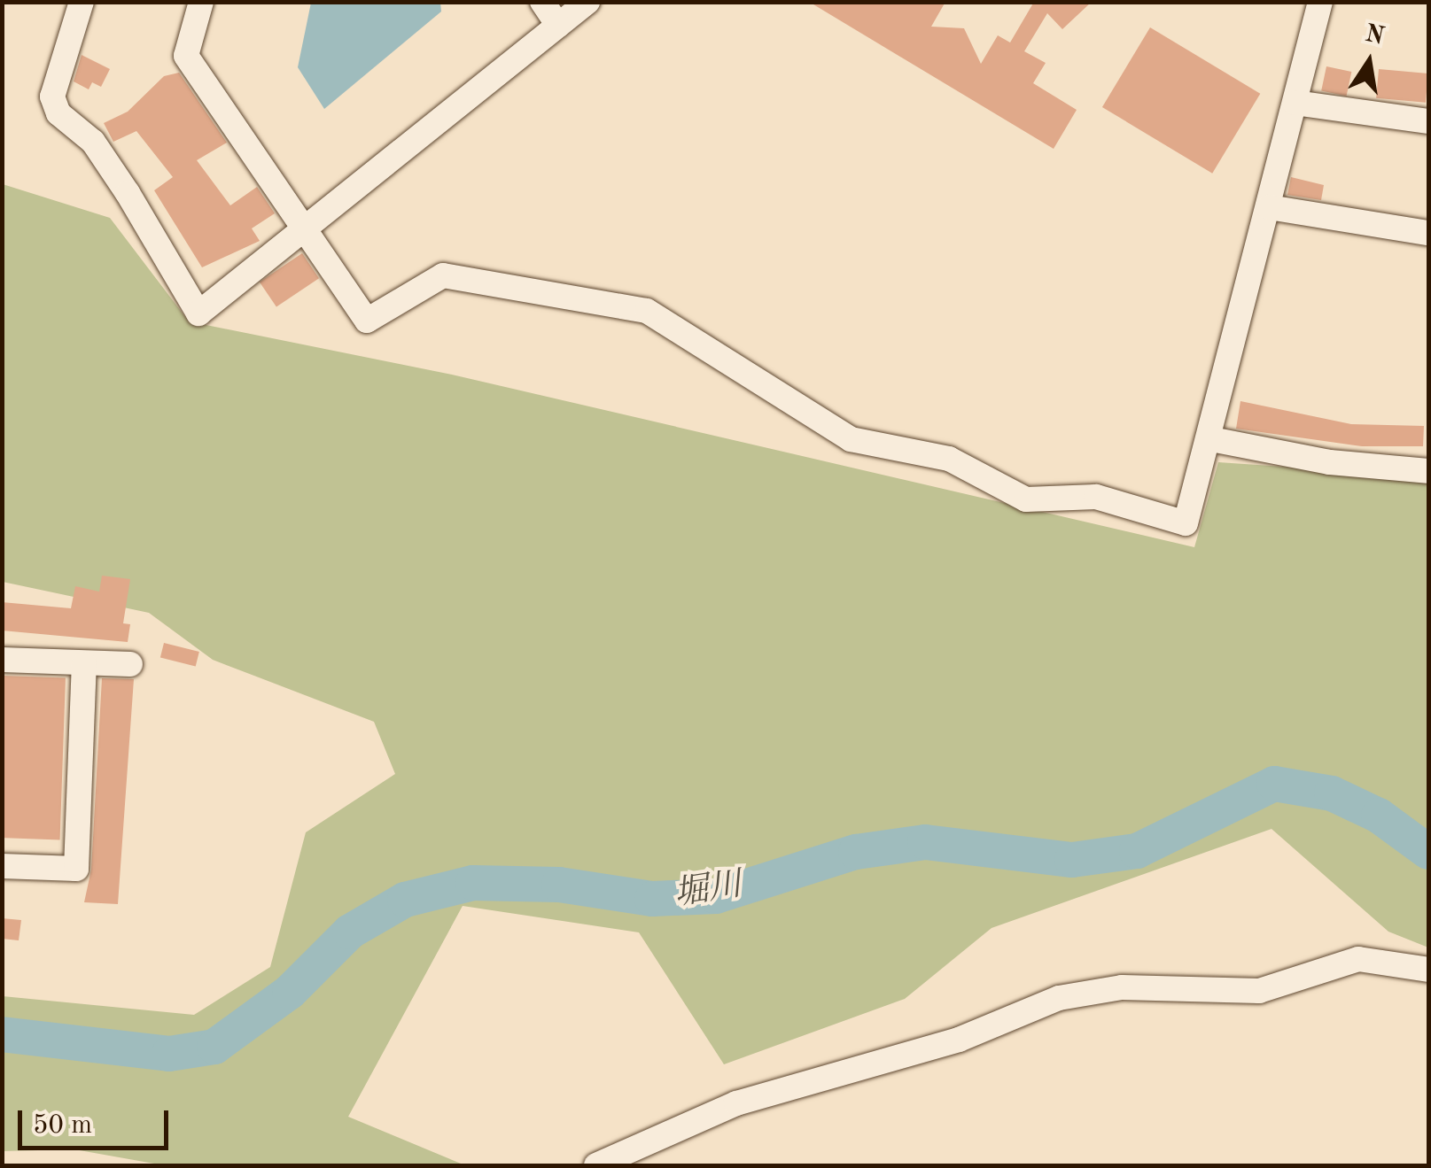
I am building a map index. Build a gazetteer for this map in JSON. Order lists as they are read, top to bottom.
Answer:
{
  "water": ["堀川"],
  "scale_bar": "50 m",
  "north": "top"
}
